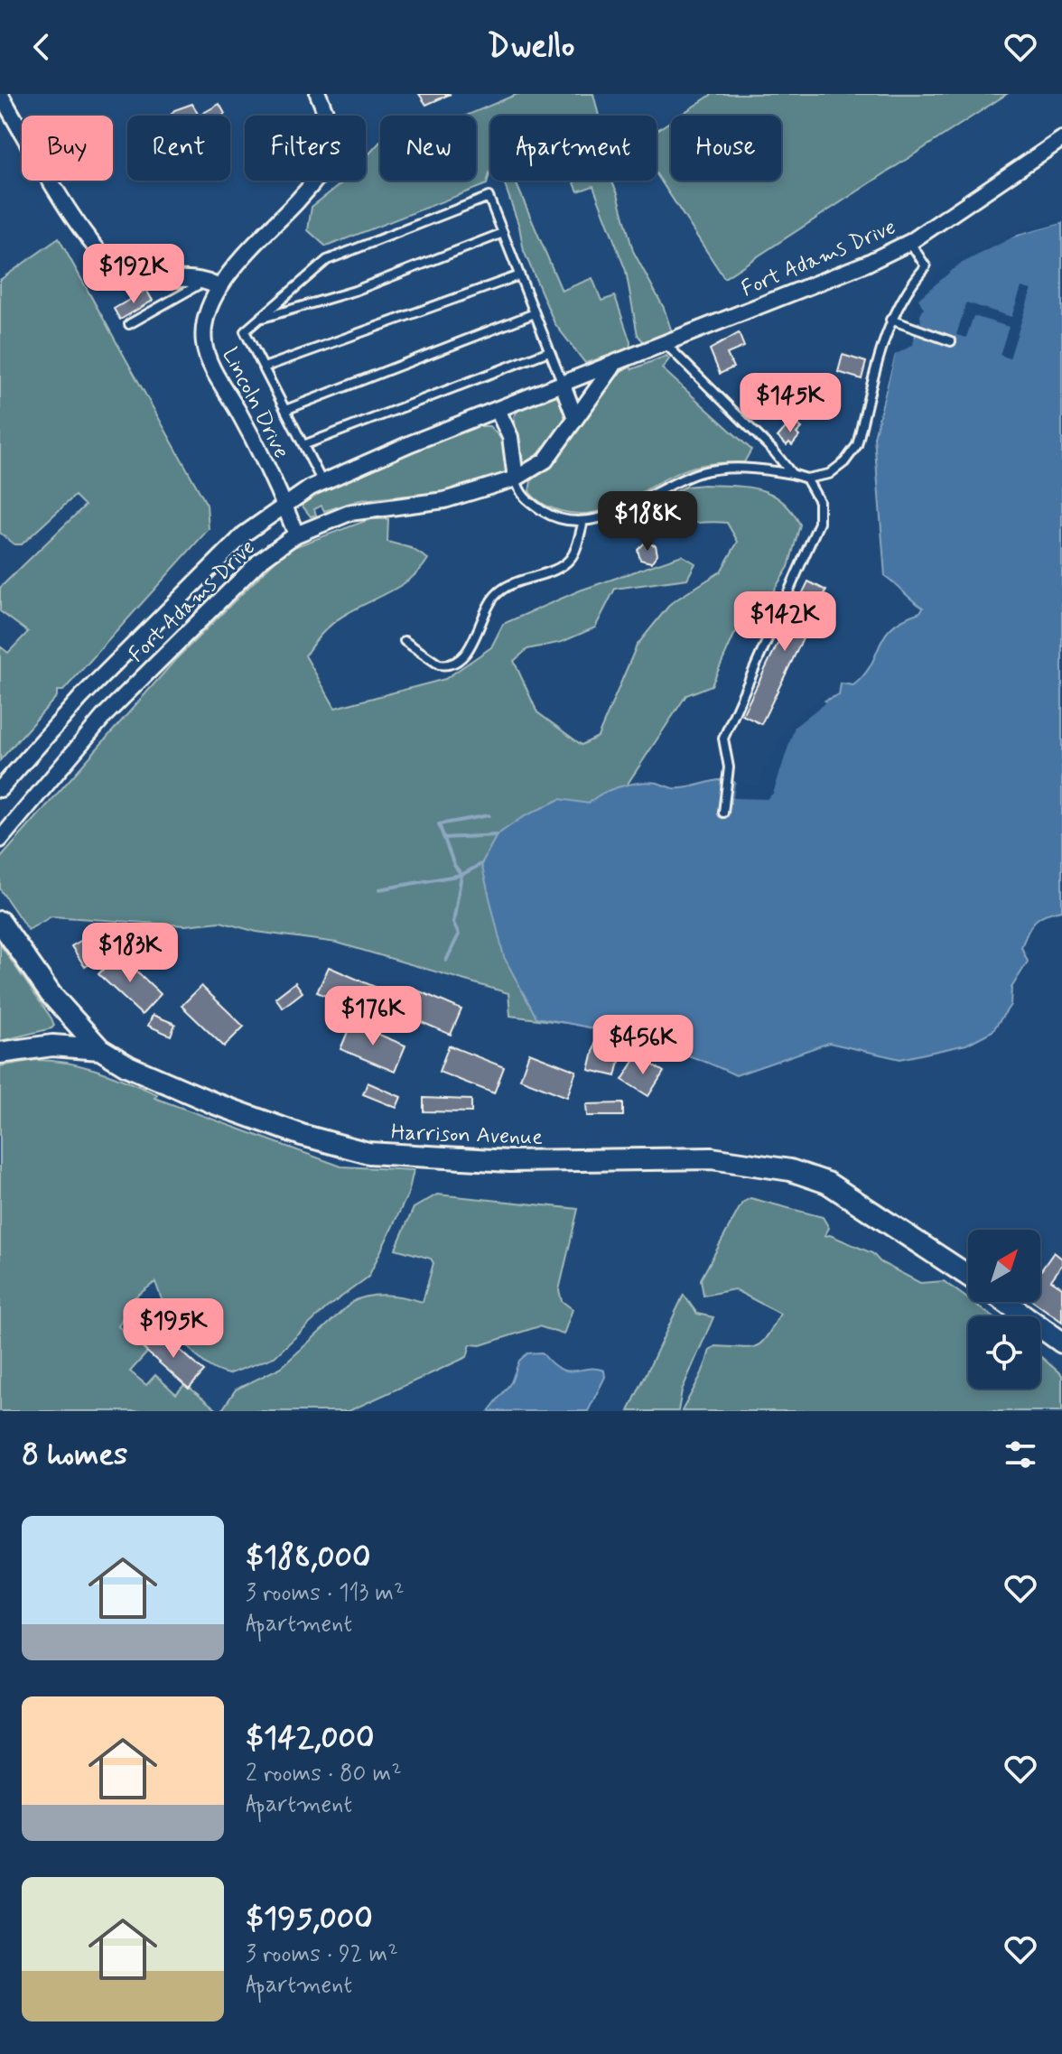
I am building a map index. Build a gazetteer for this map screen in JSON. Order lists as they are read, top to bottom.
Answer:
{
  "streets": {
    "main road": ["Harrison Avenue"],
    "street": ["Fort Adams Drive", "Lincoln Drive"]
  },
  "crossings": [
    ["Fort Adams Drive", "Lincoln Drive"]
  ],
  "north": "top right",
  "page": {
    "header": "Dwello",
    "chip": [
      "Buy",
      "Rent",
      "Filters",
      "New",
      "Apartment",
      "House"
    ],
    "price": [
      "$192K",
      "$145K",
      "$188K",
      "$142K",
      "$183K",
      "$176K",
      "$456K",
      "$195K"
    ],
    "heading": "8 homes",
    "list": [
      {
        "name": "$188,000",
        "note": "3 rooms · 113 m² · Apartment"
      },
      {
        "name": "$142,000",
        "note": "2 rooms · 80 m² · Apartment"
      },
      {
        "name": "$195,000",
        "note": "3 rooms · 92 m² · Apartment"
      }
    ]
  }
}
